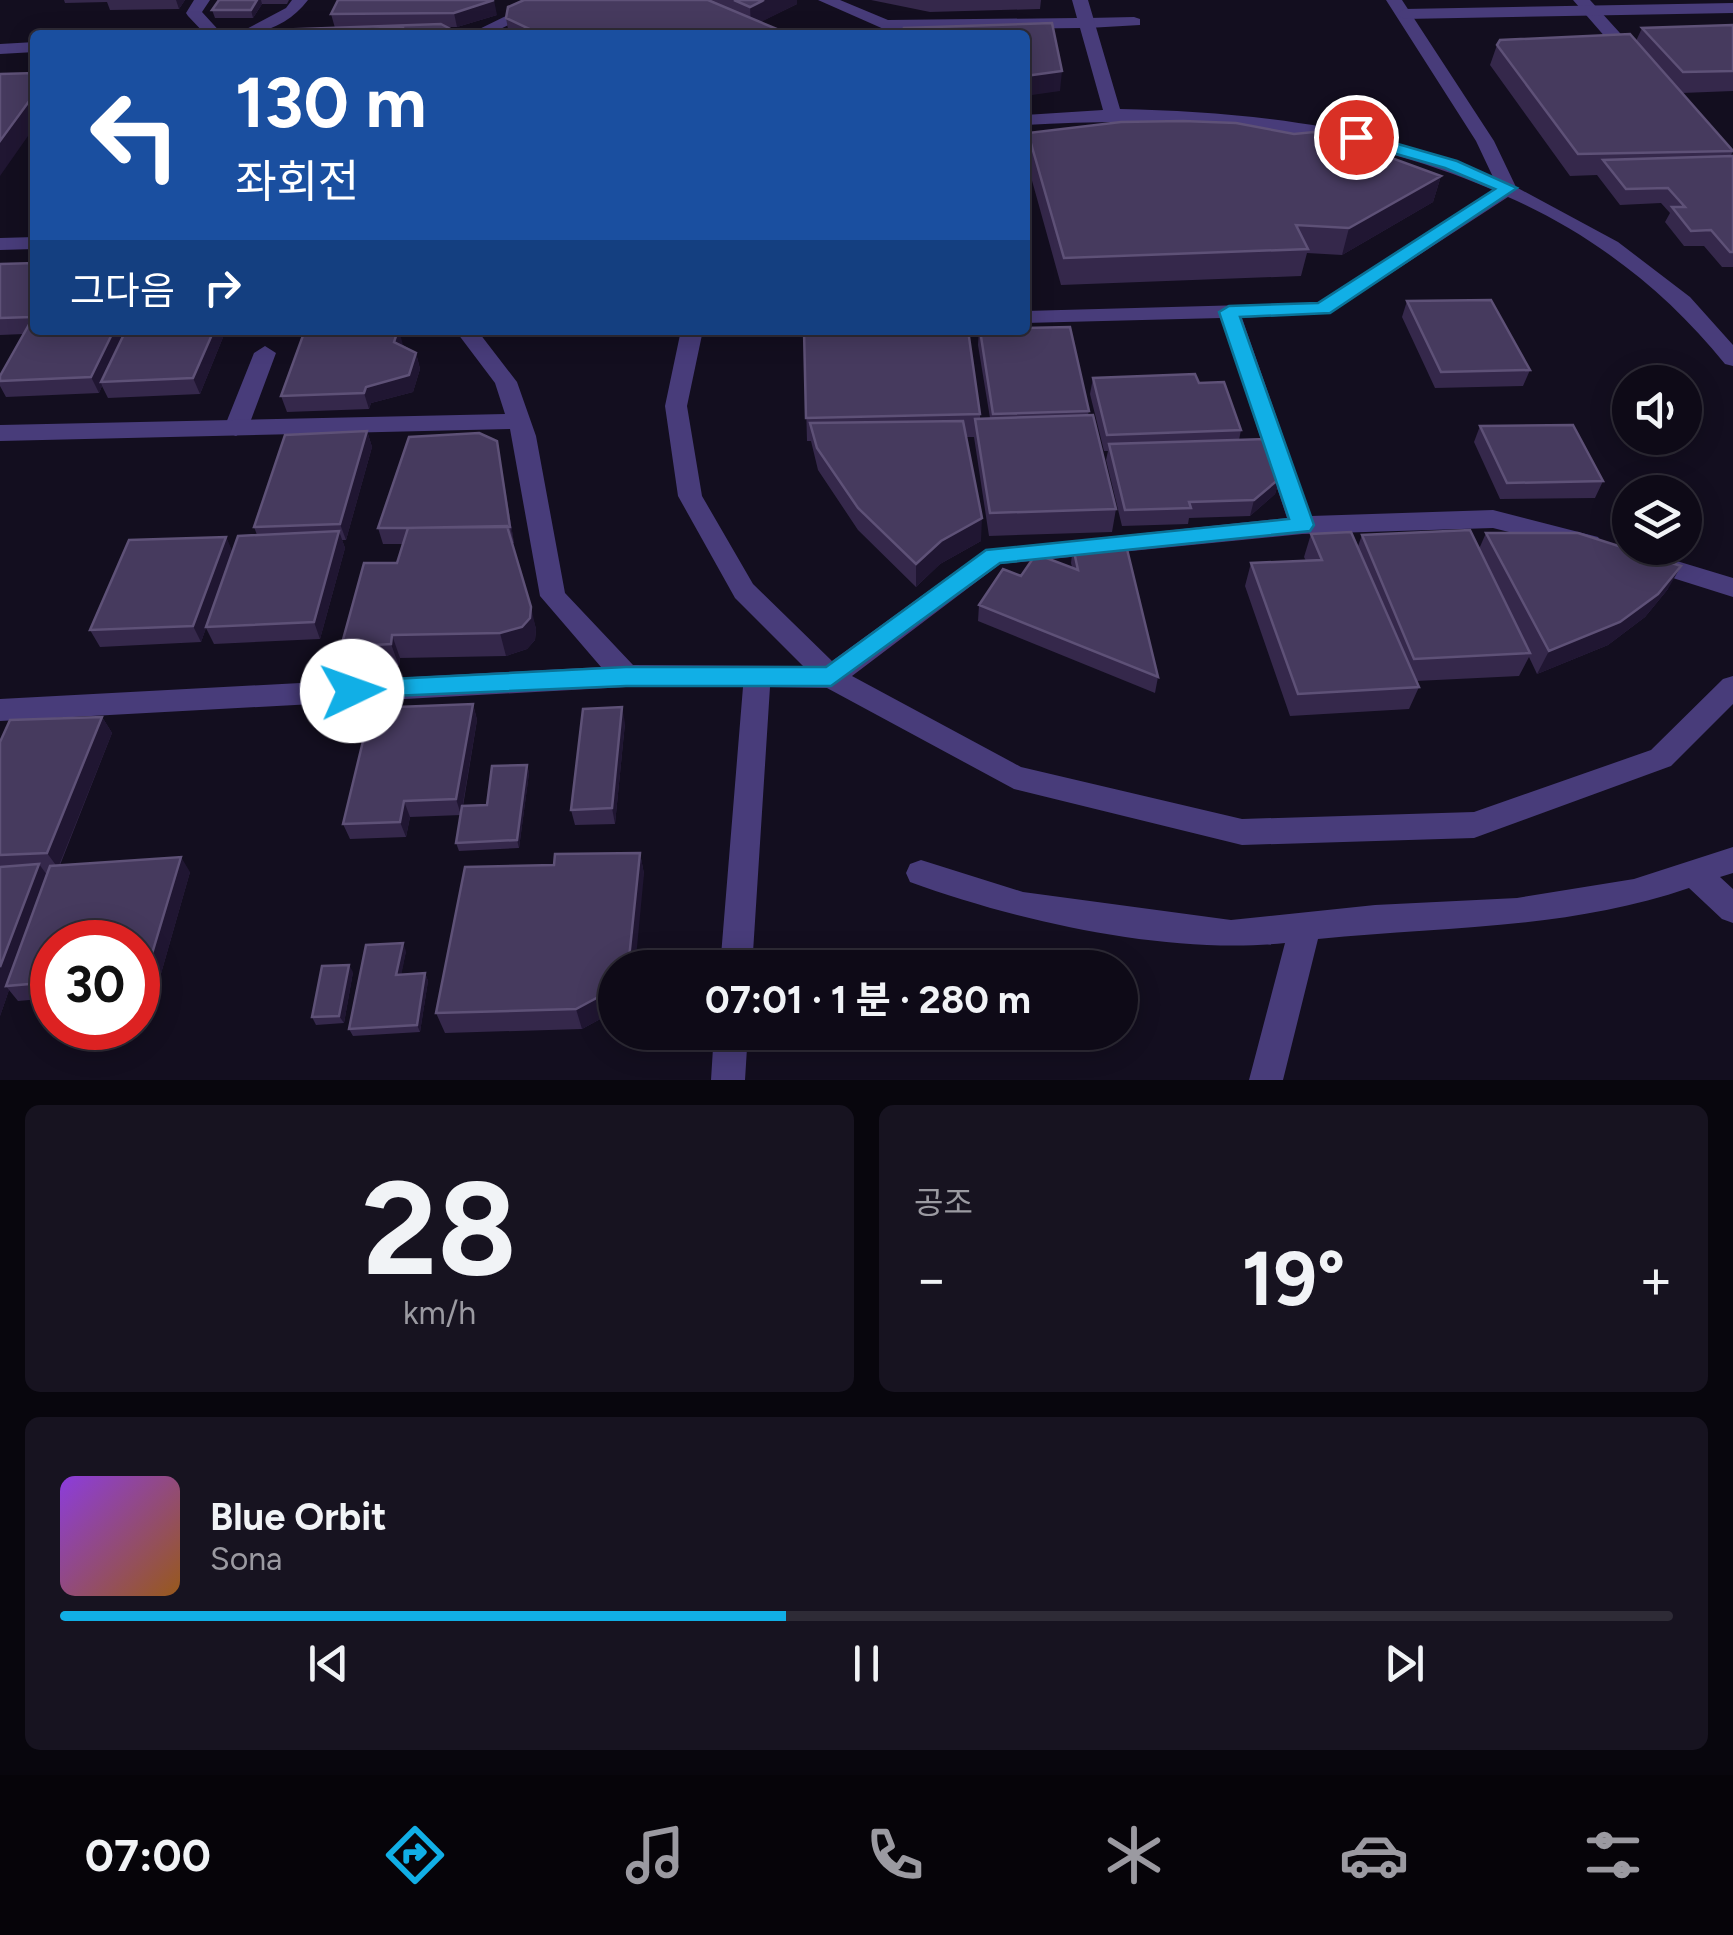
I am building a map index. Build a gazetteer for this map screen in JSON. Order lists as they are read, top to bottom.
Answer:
{
  "page": {
    "turn": ["130 m", "좌회전"],
    "then": "그다음",
    "limit": "30",
    "trip": "07:01 · 1 분 · 280 m",
    "tile": [
      ["28", "km/h"],
      "공조"
    ],
    "heat": ["−", "19°", "+"],
    "song": ["Blue Orbit", "Sona"],
    "tabs": "07:00"
  }
}
